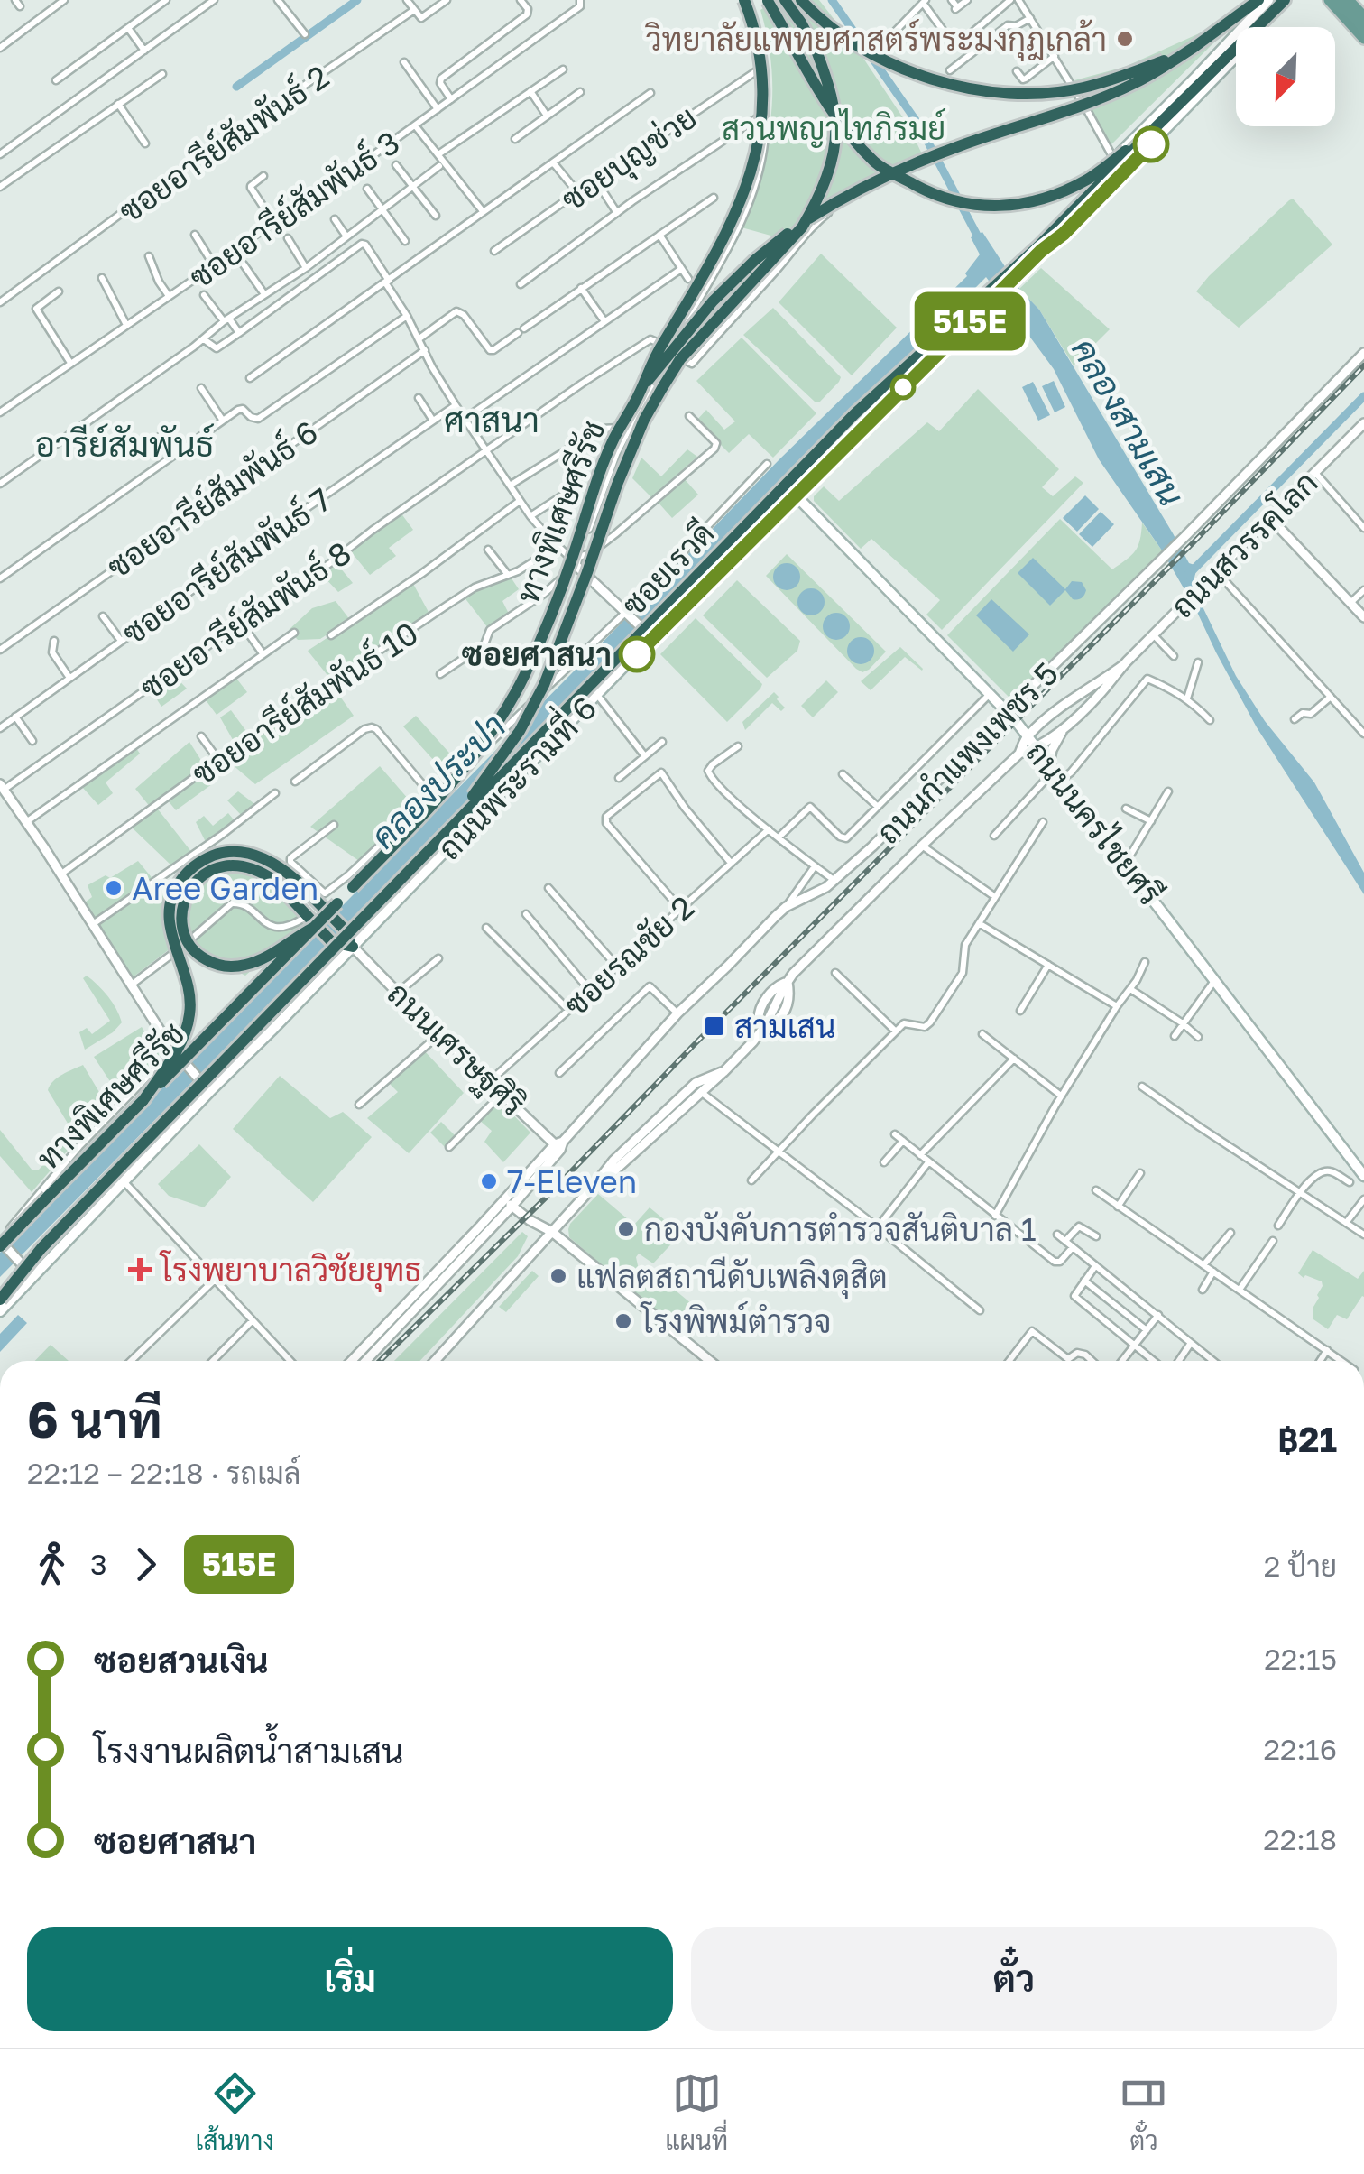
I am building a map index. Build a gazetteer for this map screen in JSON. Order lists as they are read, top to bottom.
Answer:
{
  "streets": {
    "highway": ["ทางพิเศษศรีรัช"],
    "main road": ["ถนนพระรามที่ 6", "ถนนนครไชยศรี"],
    "street": [
      "ซอยอารีย์สัมพันธ์ 2",
      "ซอยบุญช่วย",
      "ซอยอารีย์สัมพันธ์ 3",
      "ซอยอารีย์สัมพันธ์ 6",
      "ถนนสวรรคโลก",
      "ซอยอารีย์สัมพันธ์ 7",
      "ซอยเรวดี",
      "ซอยอารีย์สัมพันธ์ 8",
      "ซอยอารีย์สัมพันธ์ 10",
      "ถนนกำแพงเพชร 5",
      "ซอยรณชัย 2",
      "ถนนเศรษฐศิริ"
    ]
  },
  "crossings": [
    ["ถนนสวรรคโลก", "ถนนนครไชยศรี"],
    ["ถนนกำแพงเพชร 5", "ถนนนครไชยศรี"],
    ["ถนนกำแพงเพชร 5", "ถนนเศรษฐศิริ"],
    ["ถนนพระรามที่ 6", "ถนนนครไชยศรี"],
    ["ถนนพระรามที่ 6", "ถนนเศรษฐศิริ"],
    ["ซอยรณชัย 2", "ถนนเศรษฐศิริ"]
  ],
  "districts": ["ศาสนา", "อารีย์สัมพันธ์"],
  "water": ["คลองสามเสน", "คลองประปา"],
  "parks": ["สวนพญาไทภิรมย์"],
  "places": {
    "other": [
      "วิทยาลัยแพทยศาสตร์พระมงกุฎเกล้า",
      "ซอยศาสนา",
      "Aree Garden",
      "7-Eleven",
      "กองบังคับการตำรวจสันติบาล 1",
      "แฟลตสถานีดับเพลิงดุสิต",
      "โรงพิพม์ตำรวจ"
    ],
    "transit": ["สามเสน"],
    "health": ["โรงพยาบาลวิชัยยุทธ"]
  },
  "lines": ["bus line 515E"],
  "north": "bottom left",
  "page": {
    "on_map": "515E",
    "heading": ["6 นาที", "22:12 – 22:18 · รถเมล์", "฿21"],
    "legs": ["3", "515E", "2 ป้าย"],
    "list": [
      {
        "name": "ซอยสวนเงิน",
        "value": "22:15"
      },
      {
        "name": "โรงงานผลิตน้ำสามเสน",
        "value": "22:16"
      },
      {
        "name": "ซอยศาสนา",
        "value": "22:18"
      }
    ],
    "buttons": ["เริ่ม", "ตั๋ว"],
    "tabs": ["เส้นทาง", "แผนที่", "ตั๋ว"]
  }
}
